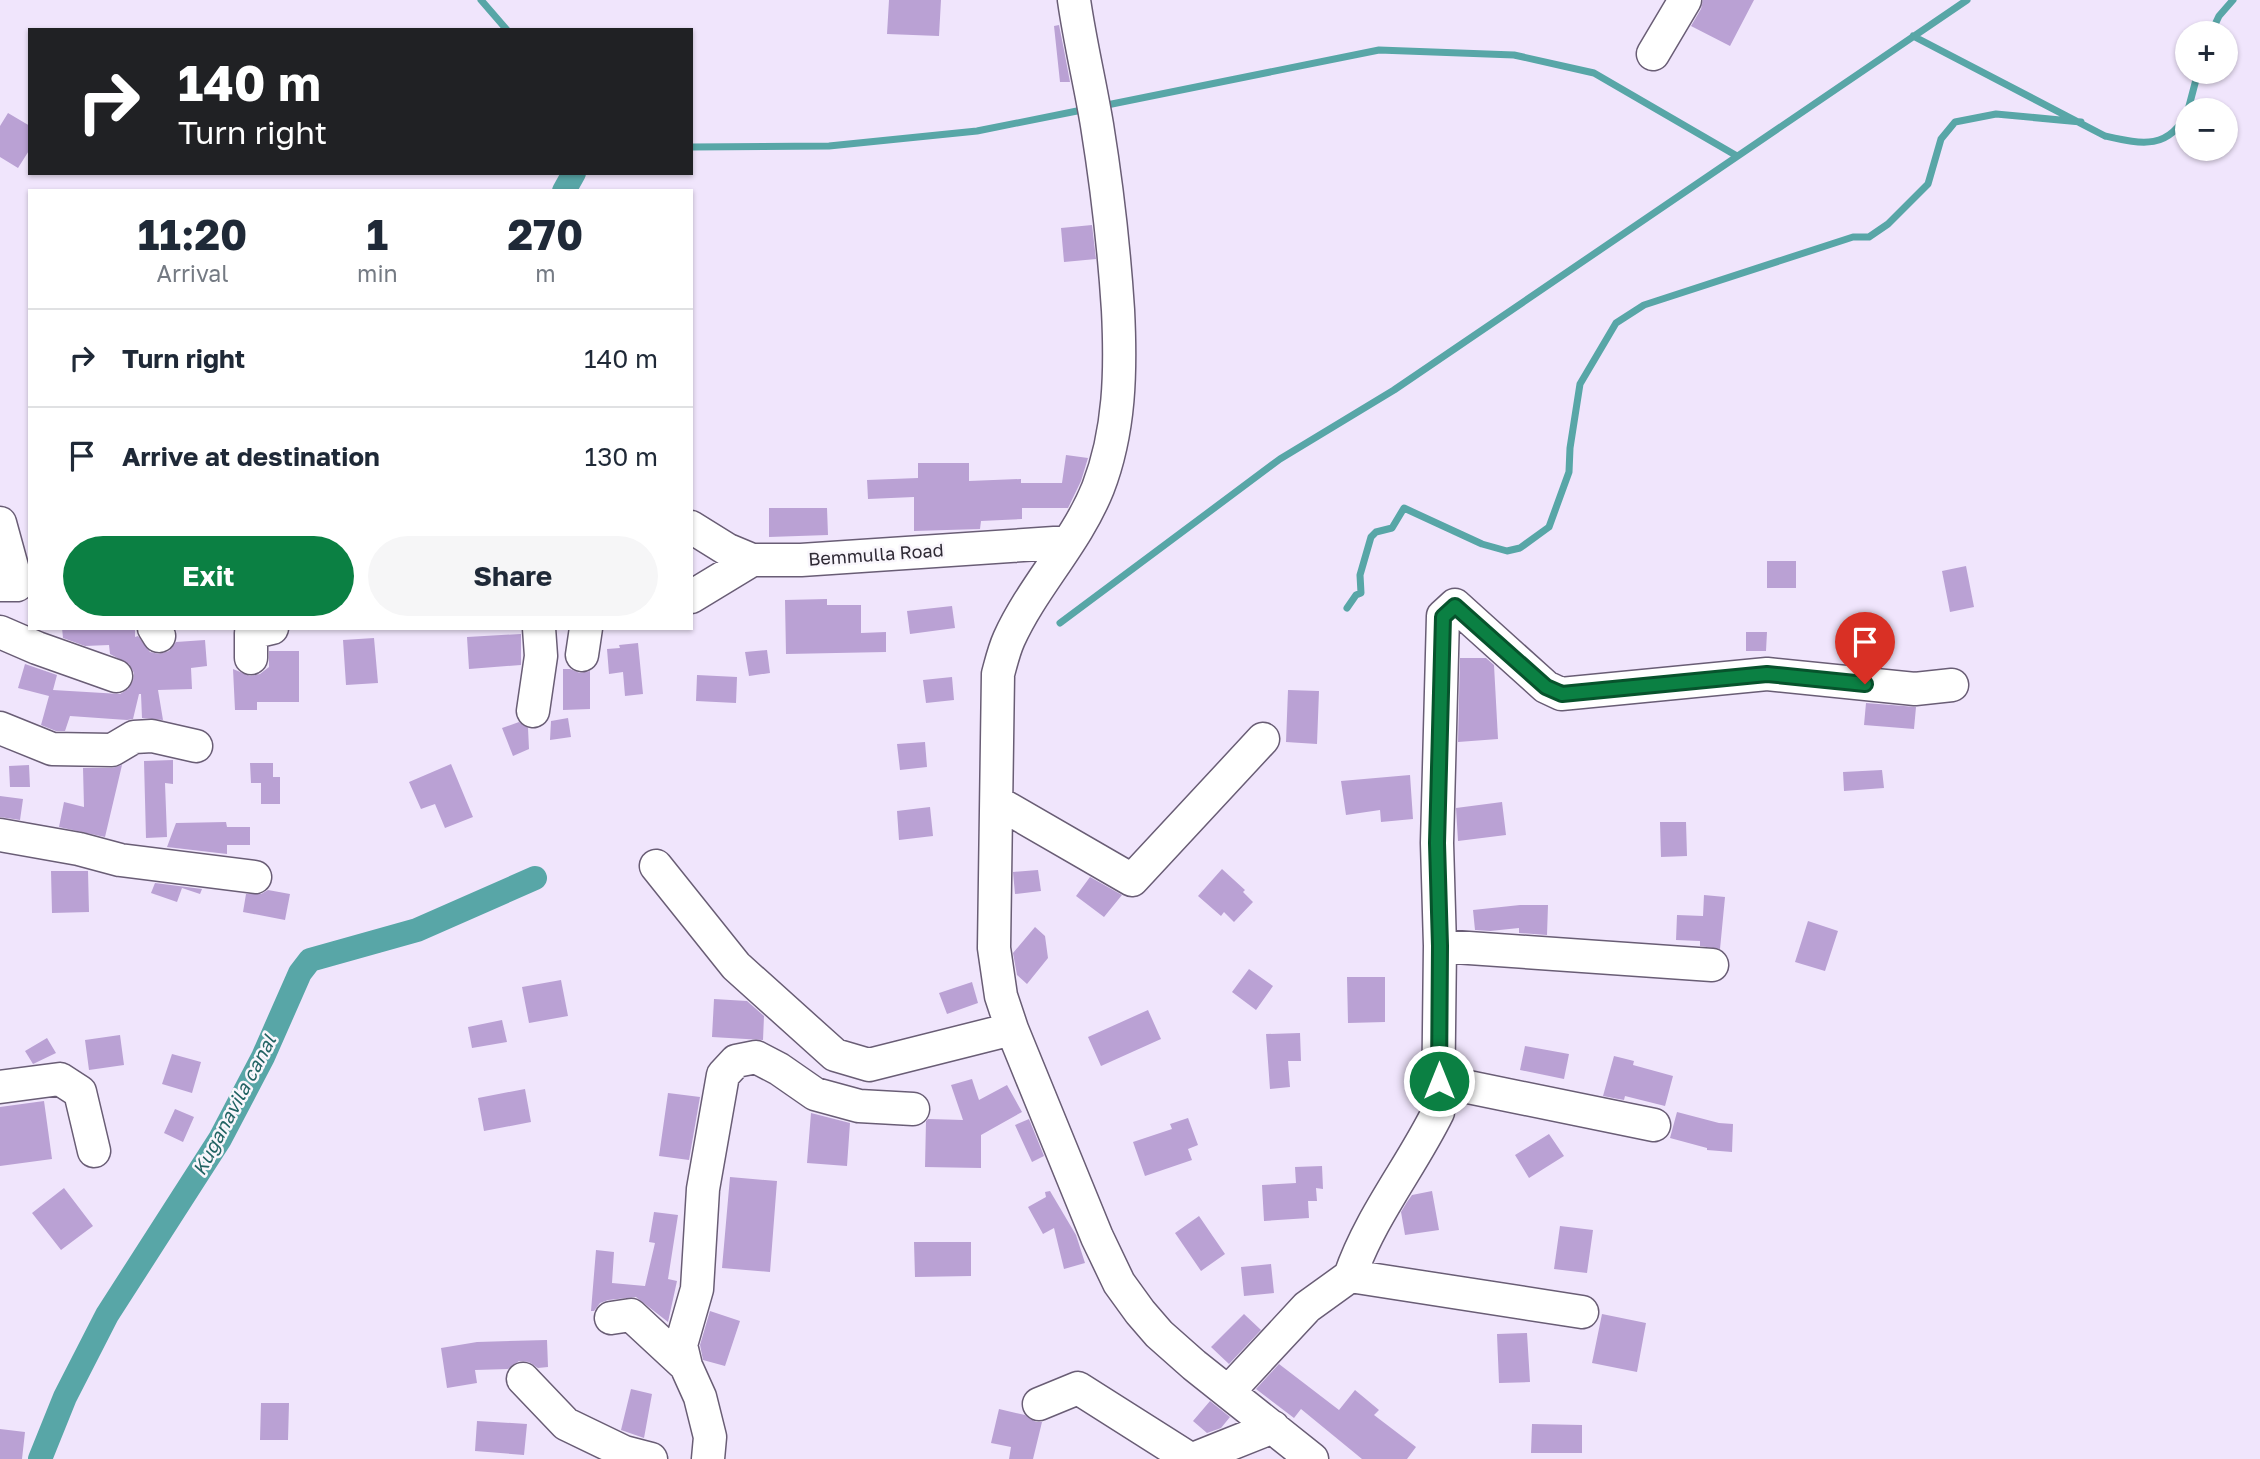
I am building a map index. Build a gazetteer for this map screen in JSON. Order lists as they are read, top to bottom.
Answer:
{
  "streets": {
    "street": ["Bemmulla Road"]
  },
  "water": ["Kuganavila canal"],
  "page": {
    "map_buttons": ["+", "−"],
    "turn": ["140 m", "Turn right"],
    "eta": [
      "11:20",
      "Arrival",
      "1",
      "min",
      "270",
      "m"
    ],
    "list": [
      {
        "name": "Turn right",
        "value": "140 m"
      },
      {
        "name": "Arrive at destination",
        "value": "130 m"
      }
    ],
    "buttons": ["Exit", "Share"]
  }
}
